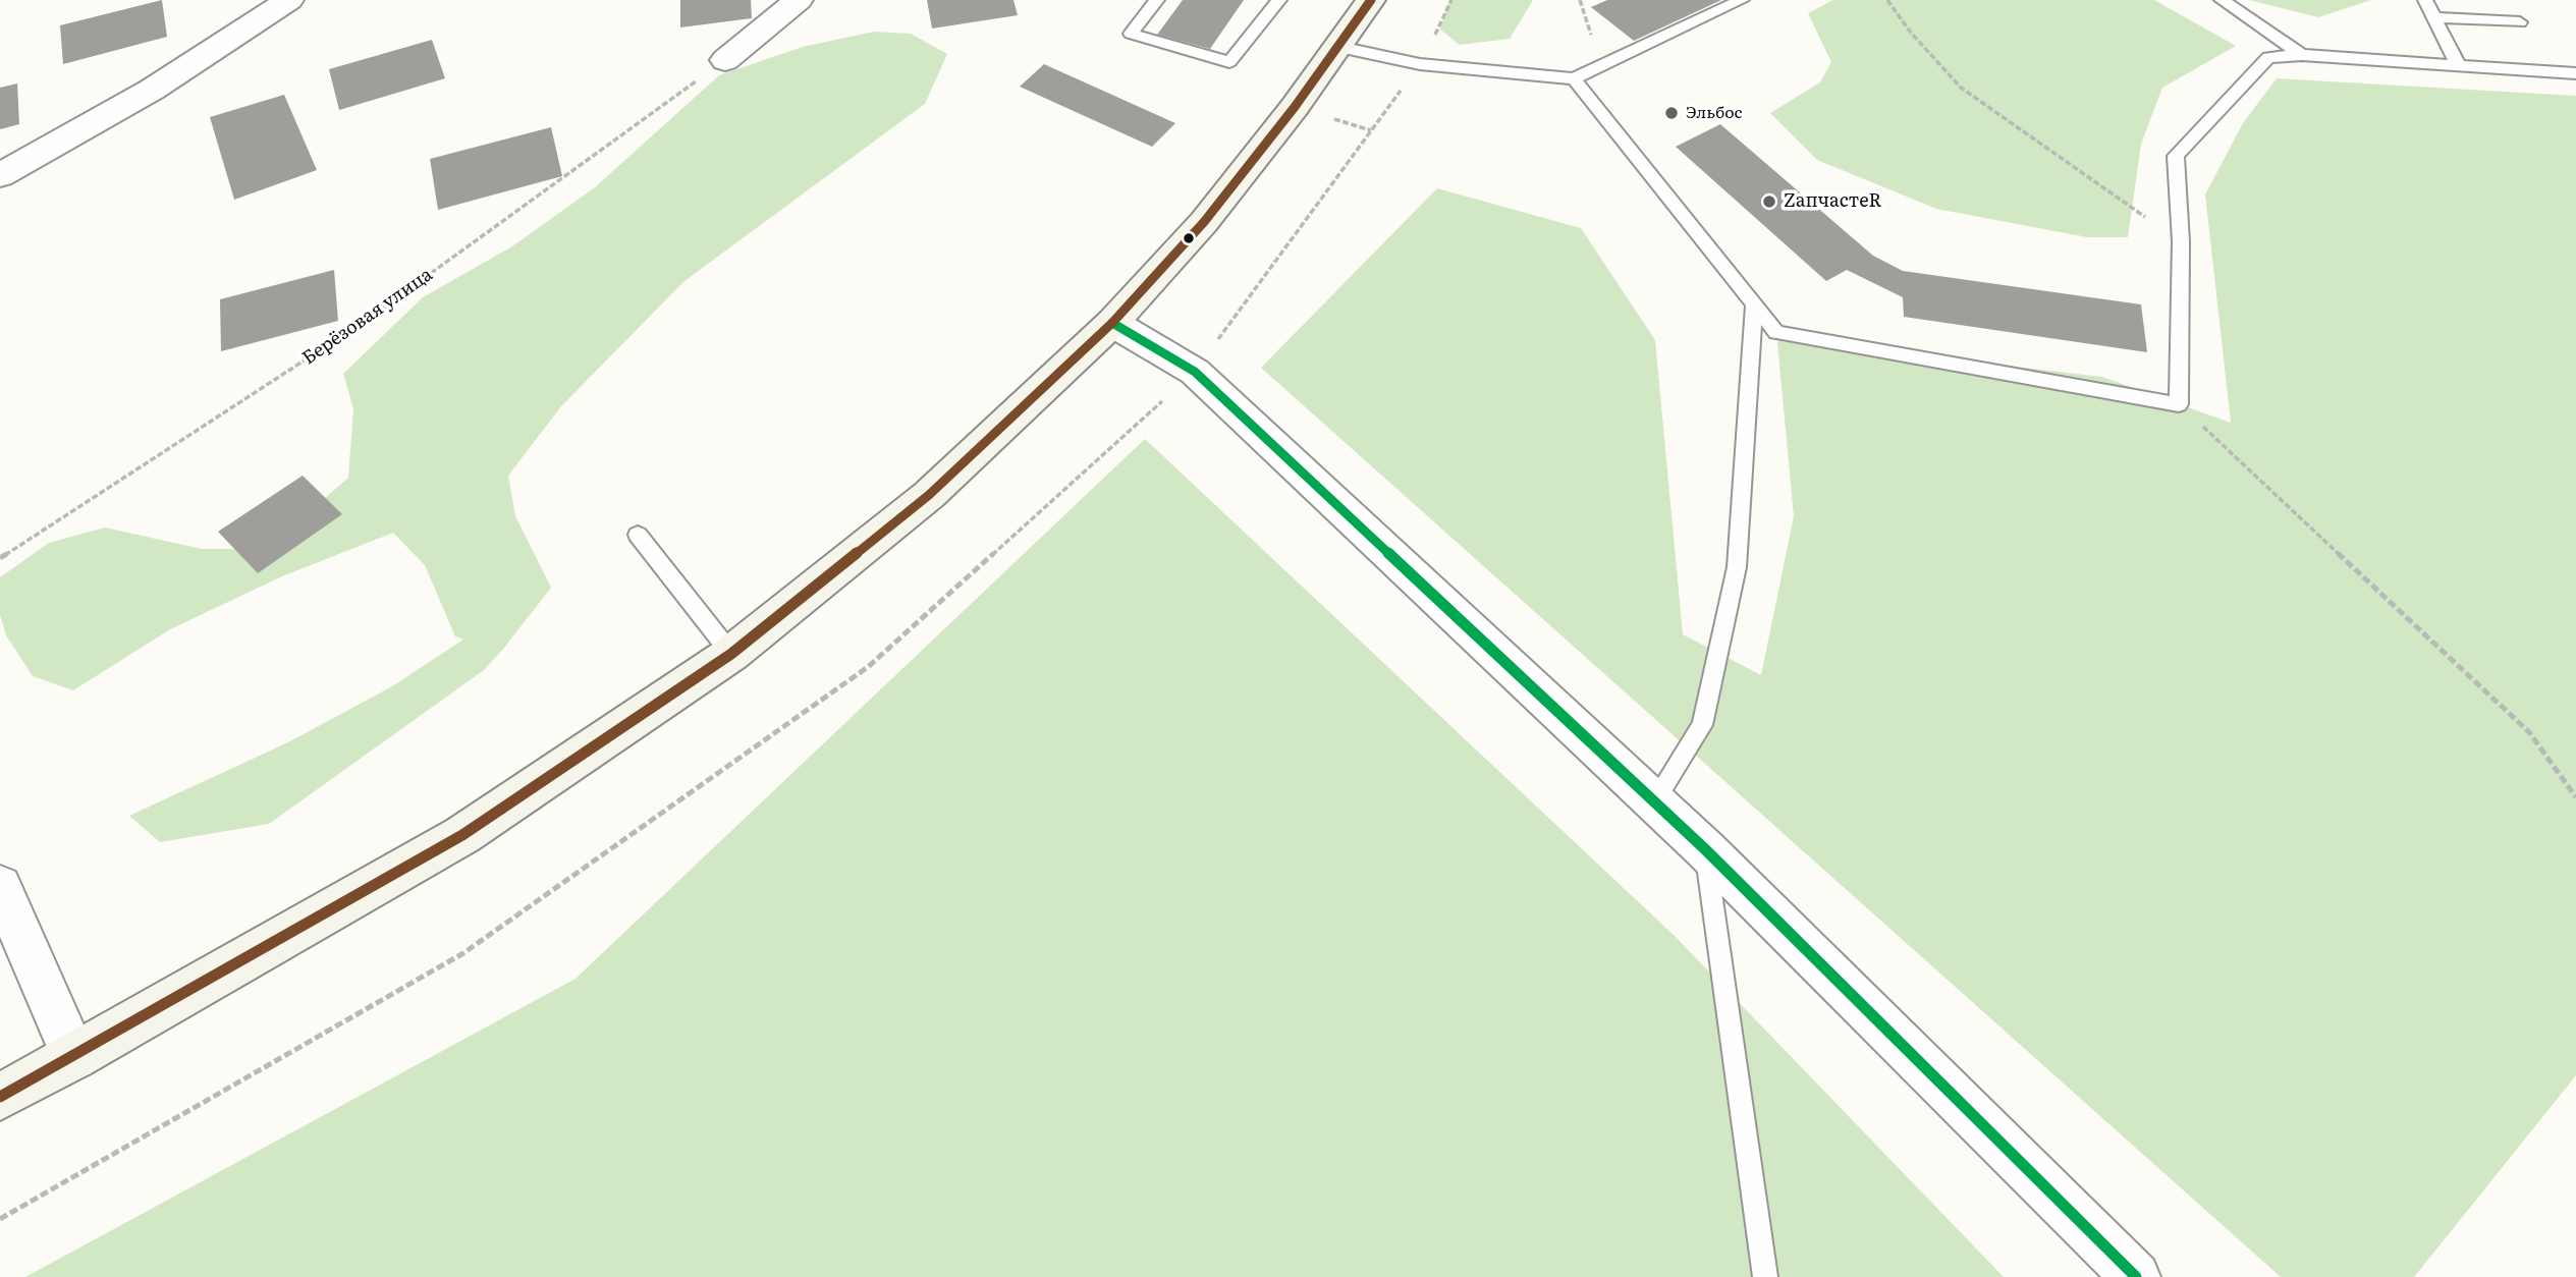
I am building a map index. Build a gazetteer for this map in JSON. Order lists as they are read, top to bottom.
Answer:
{
  "streets": {
    "path": ["Берёзовая улица"]
  },
  "places": ["Эльбос", "ZапчастеR"]
}
